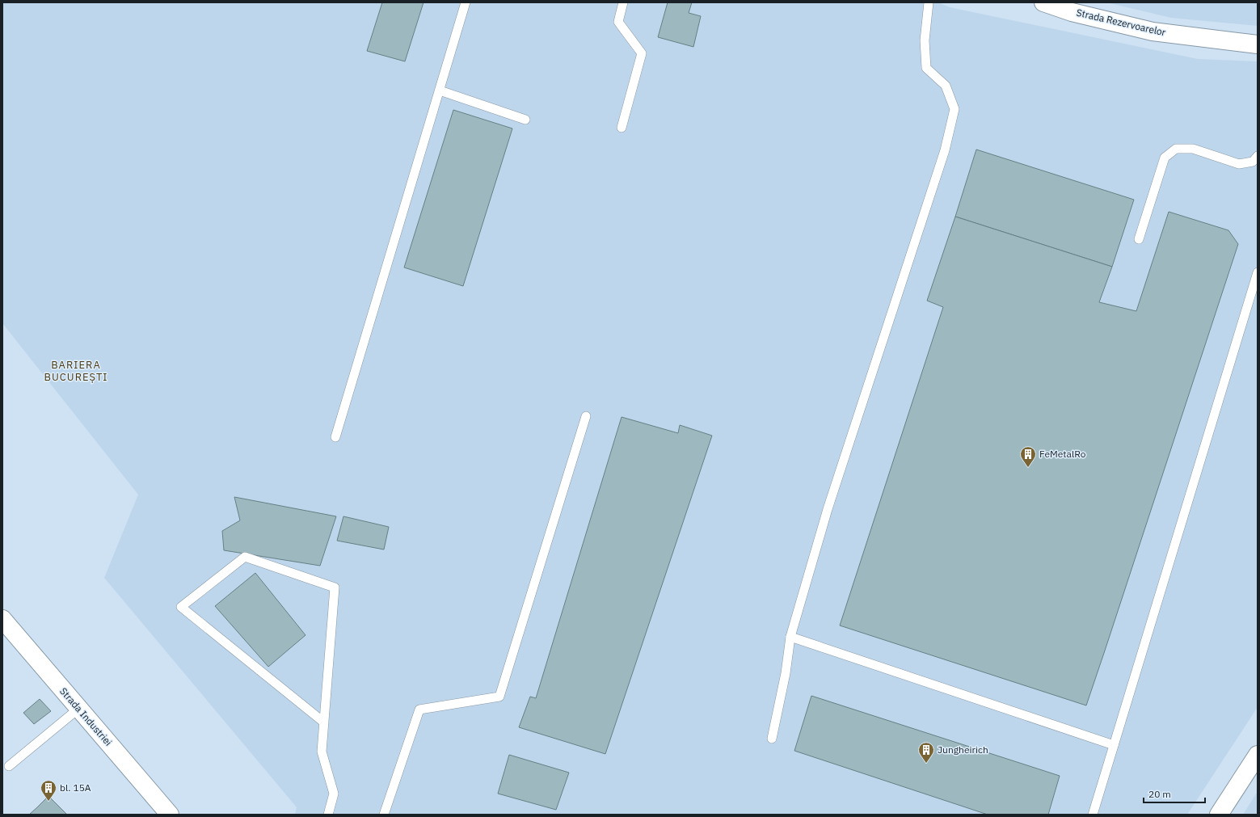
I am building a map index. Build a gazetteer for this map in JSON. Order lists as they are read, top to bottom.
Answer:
{
  "streets": {
    "street": ["Strada Rezervoarelor", "Strada Industriei"]
  },
  "districts": ["BARIERA BUCUREȘTI"],
  "places": {
    "building": ["FeMetalRo", "Jungheirich", "bl. 15A"]
  },
  "scale_bar": "20 m"
}
